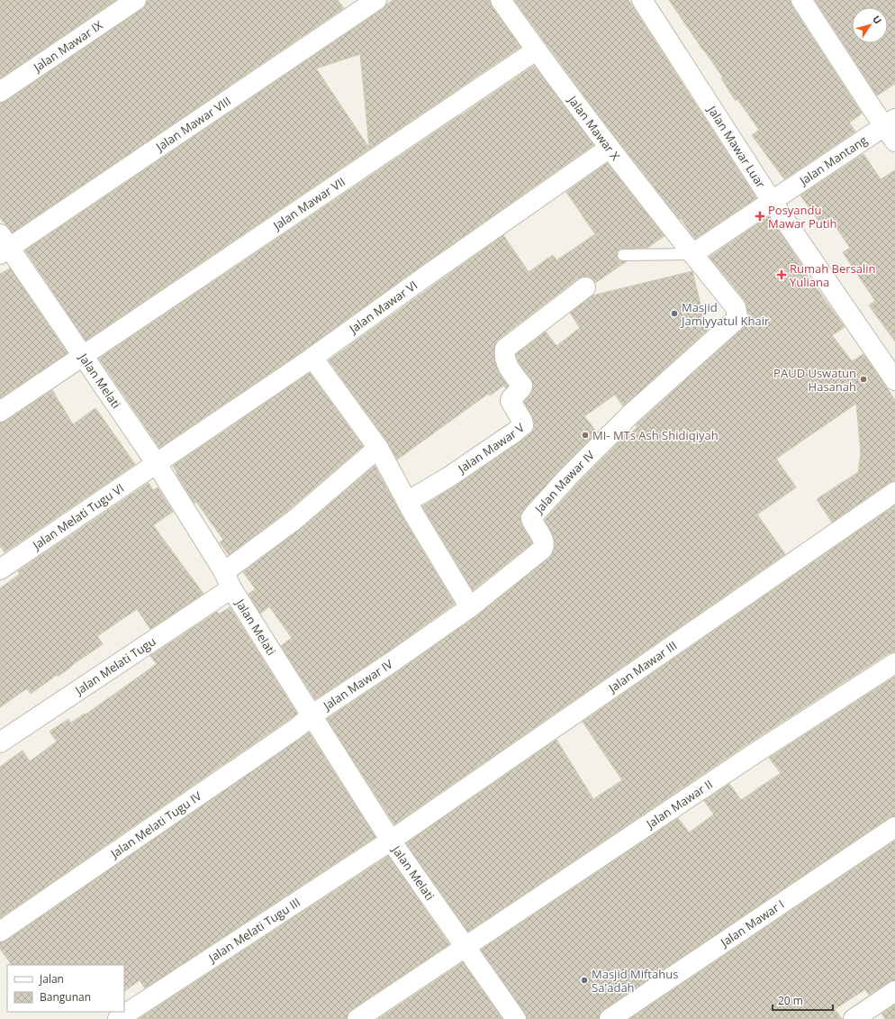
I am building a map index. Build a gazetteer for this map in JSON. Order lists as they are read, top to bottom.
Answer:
{
  "streets": {
    "street": [
      "Jalan Mawar IX",
      "Jalan Mawar VIII",
      "Jalan Mawar X",
      "Jalan Mawar Luar",
      "Jalan Mantang",
      "Jalan Mawar VII",
      "Jalan Mawar VI",
      "Jalan Melati",
      "Jalan Mawar V",
      "Jalan Mawar IV",
      "Jalan Melati Tugu VI",
      "Jalan Melati Tugu",
      "Jalan Mawar III",
      "Jalan Mawar II",
      "Jalan Melati Tugu IV",
      "Jalan Mawar I",
      "Jalan Melati Tugu III"
    ]
  },
  "crossings": [
    ["Jalan Mawar VIII", "Jalan Melati"],
    ["Jalan Mawar X", "Jalan Mawar VII"],
    ["Jalan Mawar X", "Jalan Mawar VI"],
    ["Jalan Mawar X", "Jalan Mawar IV"],
    ["Jalan Mawar Luar", "Jalan Mantang"],
    ["Jalan Mawar VII", "Jalan Melati"],
    ["Jalan Mawar VI", "Jalan Melati"],
    ["Jalan Mawar VI", "Jalan Melati Tugu VI"],
    ["Jalan Melati", "Jalan Mawar IV"],
    ["Jalan Melati", "Jalan Melati Tugu VI"],
    ["Jalan Melati", "Jalan Melati Tugu"],
    ["Jalan Melati", "Jalan Mawar III"],
    ["Jalan Melati", "Jalan Mawar II"],
    ["Jalan Melati", "Jalan Melati Tugu IV"],
    ["Jalan Melati", "Jalan Melati Tugu III"],
    ["Jalan Mawar IV", "Jalan Melati Tugu IV"],
    ["Jalan Mawar III", "Jalan Melati Tugu III"]
  ],
  "places": {
    "health": ["Posyandu Mawar Putih", "Rumah Bersalin Yuliana"],
    "other": [
      "Masjid Jamiyyatul Khair",
      "PAUD Uswatun Hasanah",
      "MI- MTs Ash Shidiqiyah",
      "Masjid Miftahus Sa'adah"
    ]
  },
  "legend": ["Jalan", "Bangunan"],
  "scale_bar": "20 m",
  "north": "top right"
}
